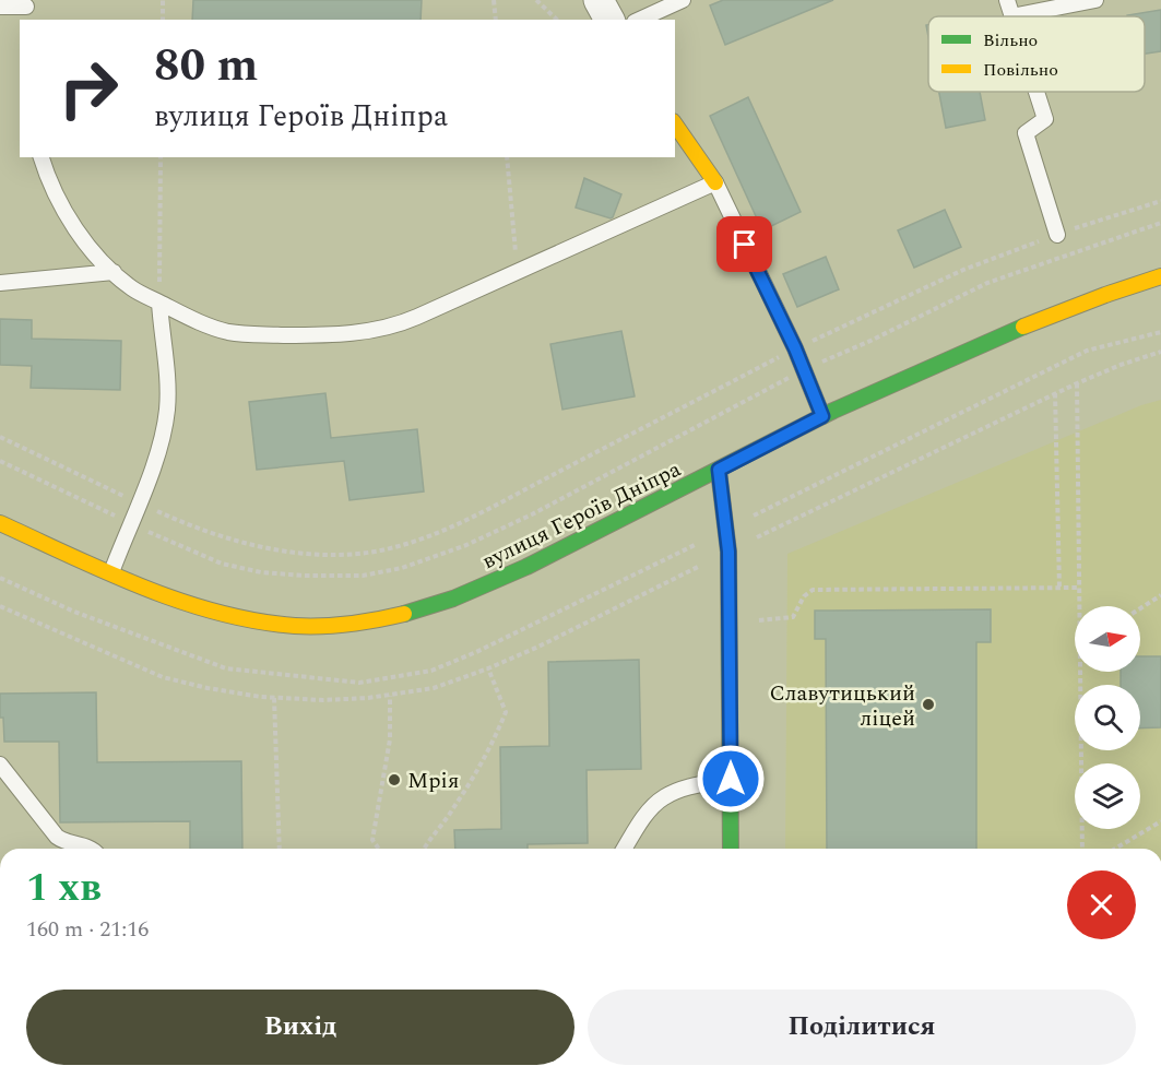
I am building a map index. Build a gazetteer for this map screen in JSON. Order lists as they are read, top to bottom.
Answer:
{
  "streets": {
    "street": ["вулиця Героїв Дніпра"]
  },
  "places": ["Славутицький ліцей", "Мрiя"],
  "legend": ["Вільно", "Повільно"],
  "north": "right",
  "page": {
    "turn": ["80 m", "вулиця Героїв Дніпра"],
    "heading": ["1 хв", "160 m · 21:16"],
    "buttons": ["Вихід", "Поділитися"]
  }
}
